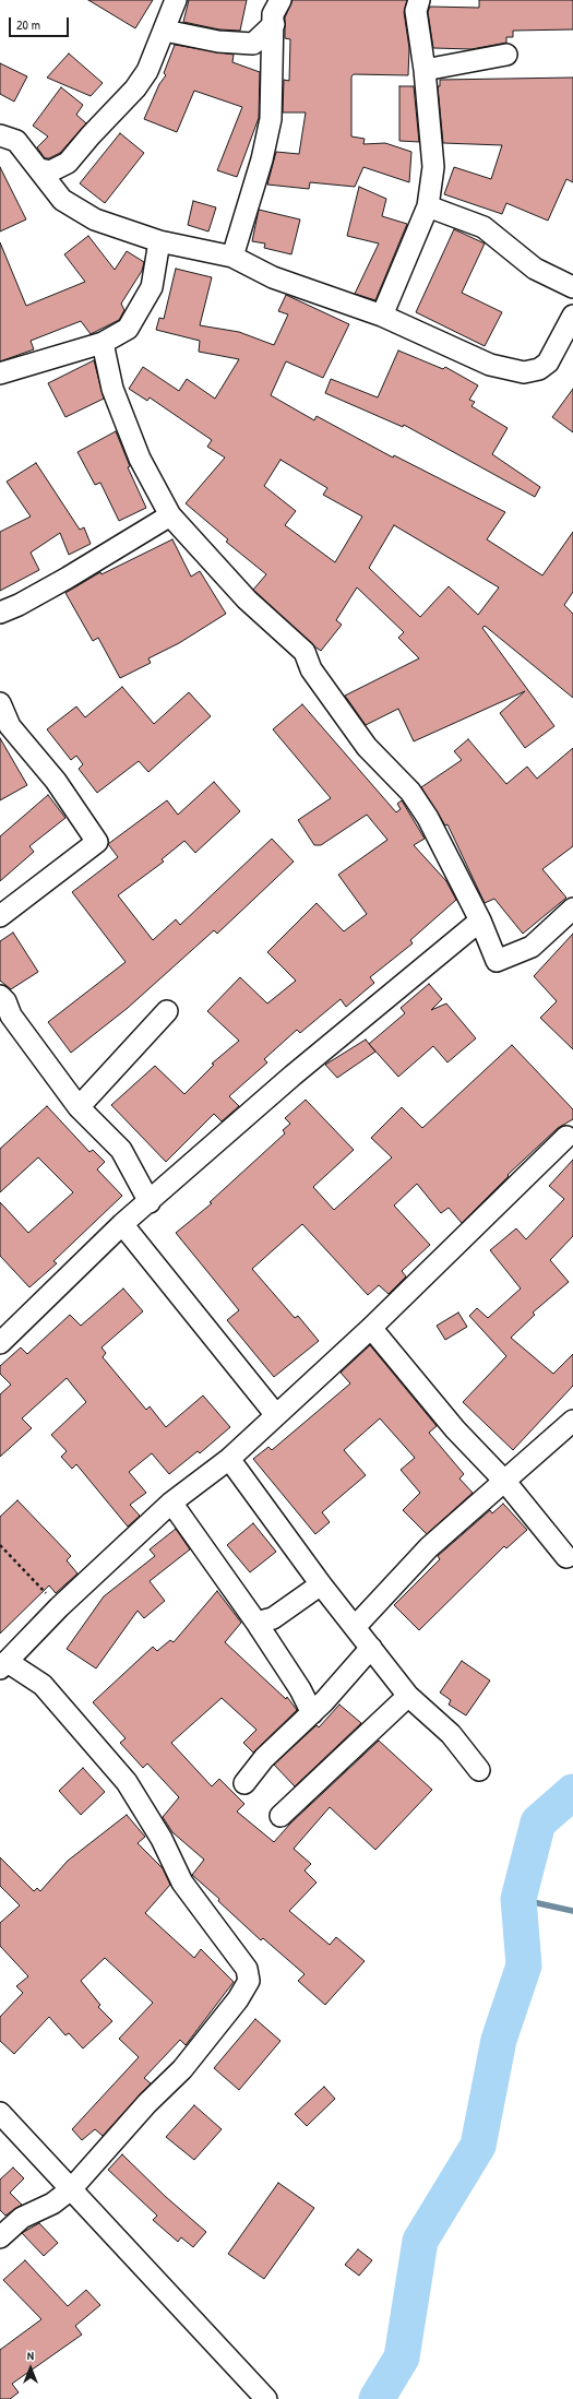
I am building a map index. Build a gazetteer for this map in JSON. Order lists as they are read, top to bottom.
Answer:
{
  "scale_bar": "20 m",
  "north": "top"
}
